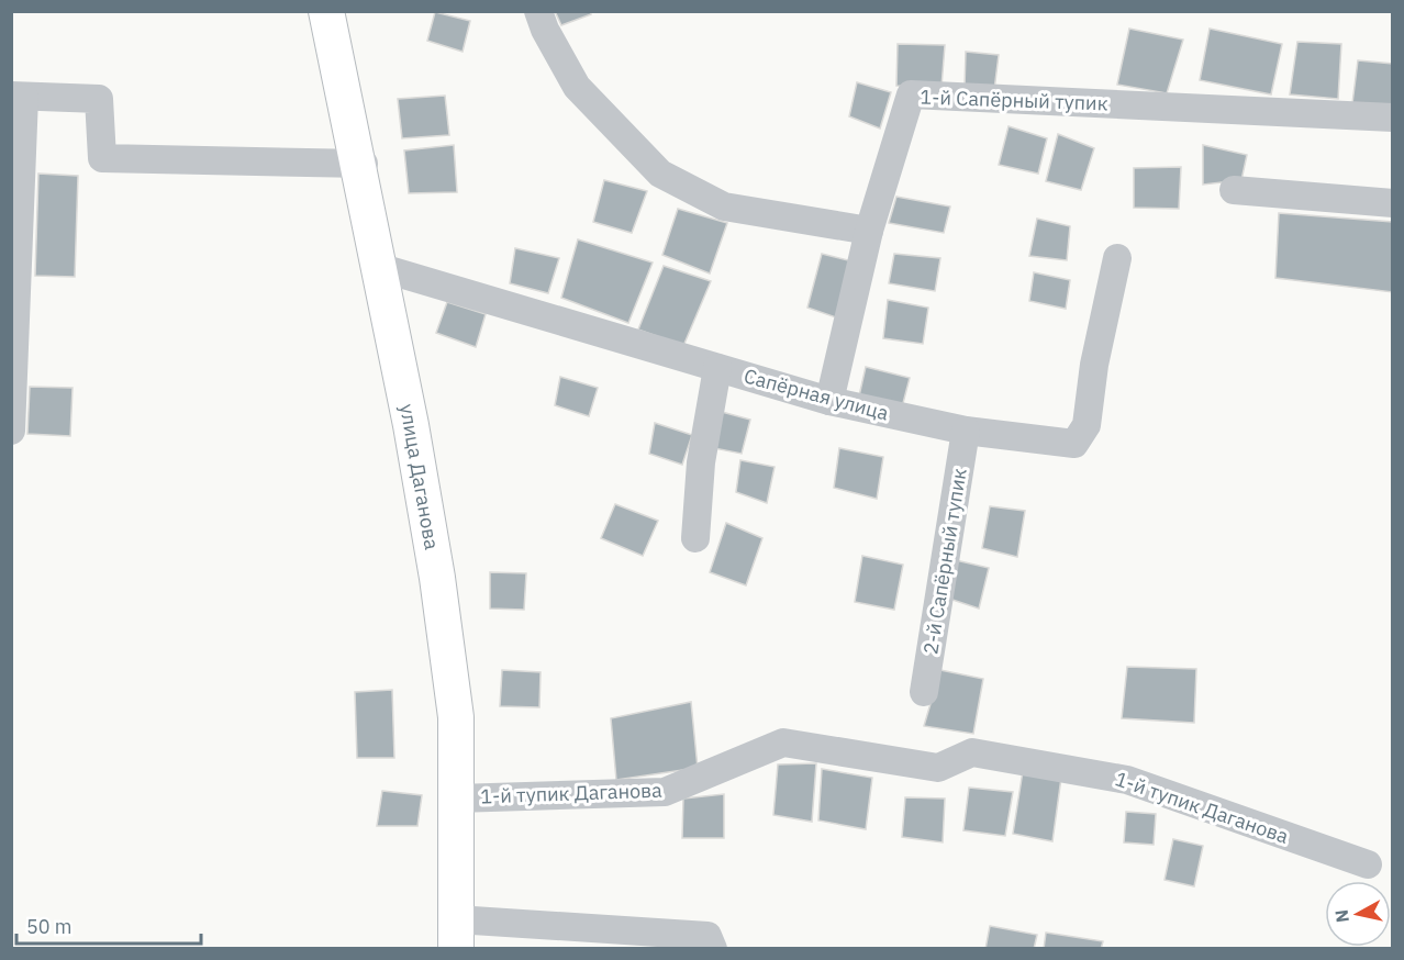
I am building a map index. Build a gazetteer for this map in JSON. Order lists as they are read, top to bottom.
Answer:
{
  "streets": {
    "main road": ["улица Даганова"],
    "street": [
      "1-й Сапёрный тупик",
      "Сапёрная улица",
      "2-й Сапёрный тупик",
      "1-й тупик Даганова"
    ]
  },
  "crossings": [
    ["1-й Сапёрный тупик", "Сапёрная улица"],
    ["Сапёрная улица", "улица Даганова"],
    ["Сапёрная улица", "2-й Сапёрный тупик"],
    ["улица Даганова", "1-й тупик Даганова"]
  ],
  "scale_bar": "50 m",
  "north": "left"
}
